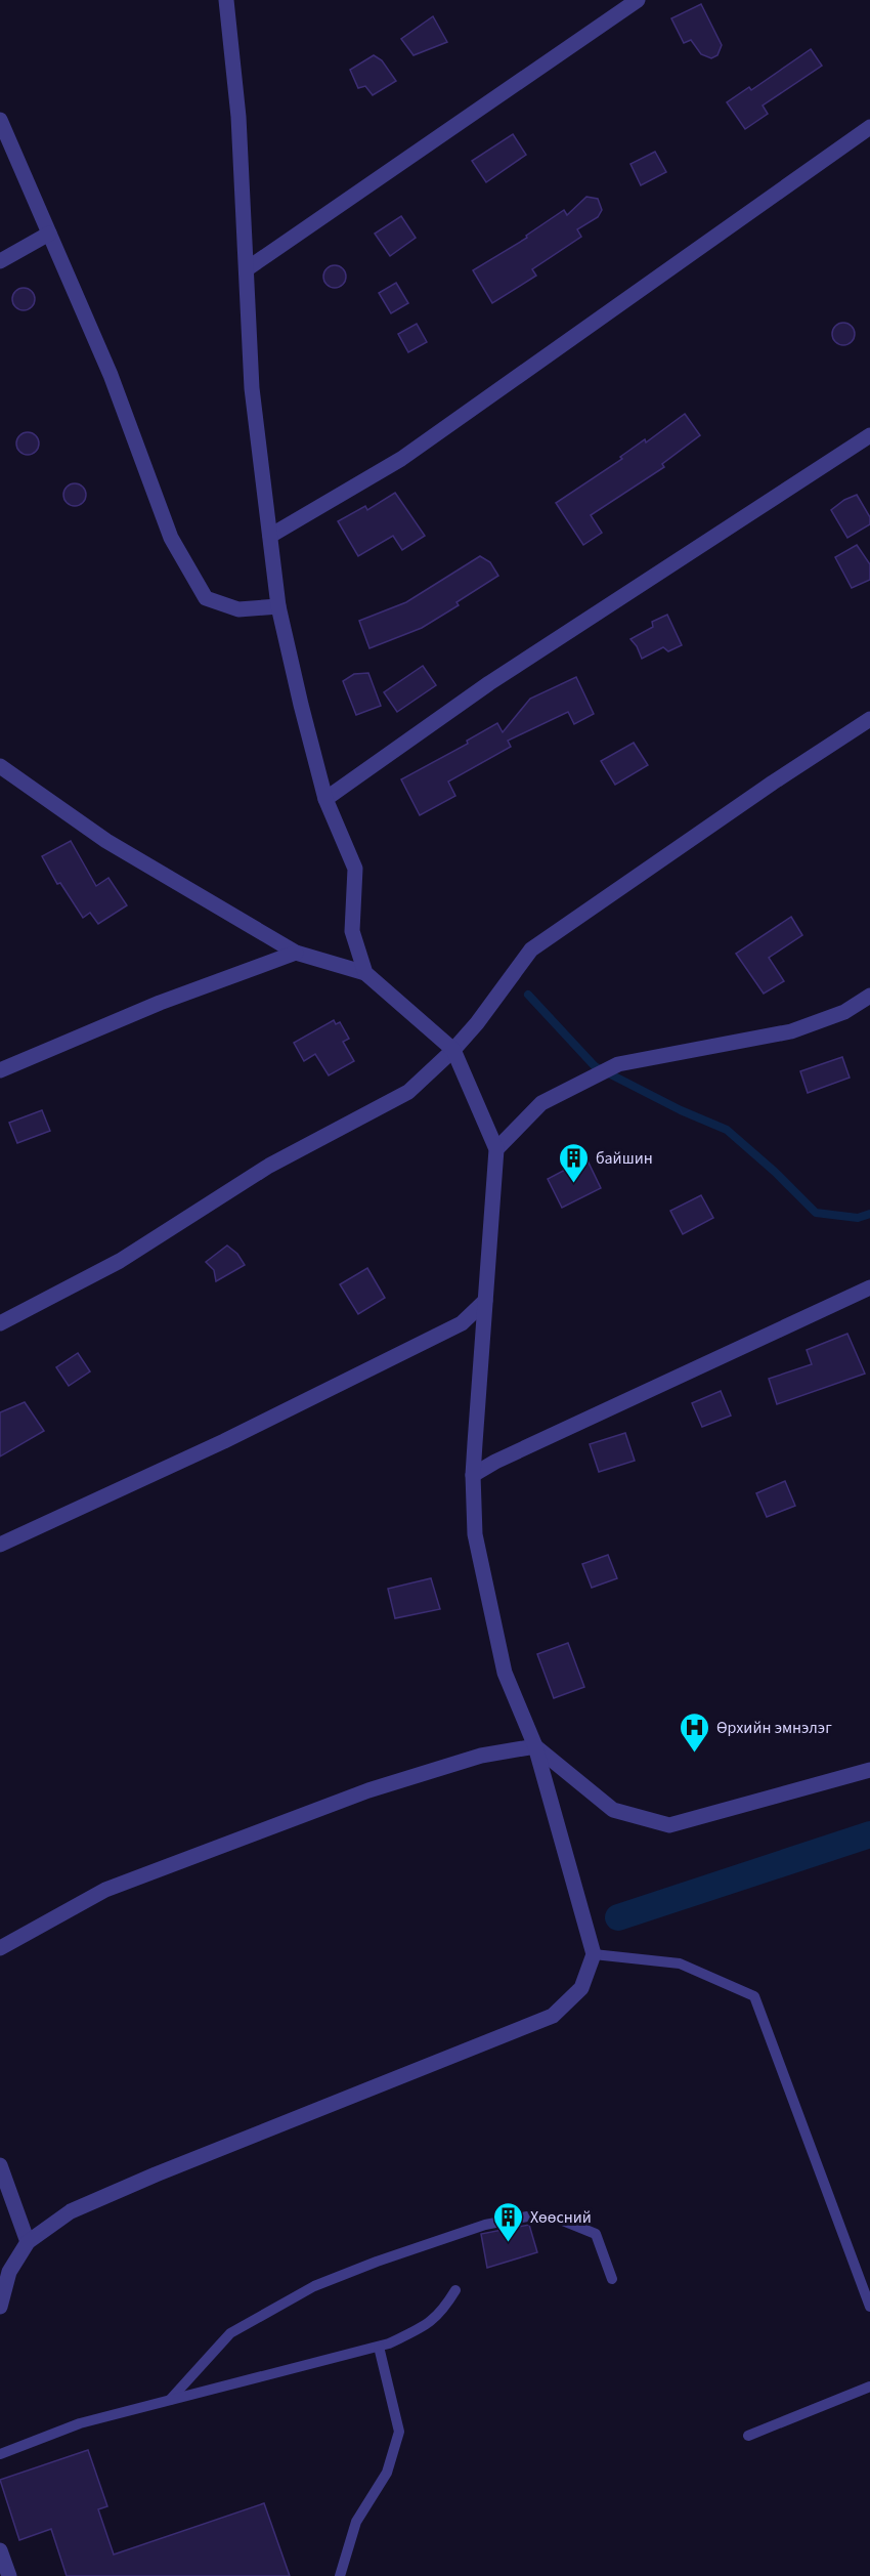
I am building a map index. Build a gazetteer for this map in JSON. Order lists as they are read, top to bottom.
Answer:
{
  "places": {
    "building": ["байшин", "Хөөсний"],
    "hospital": ["Өрхийн эмнэлэг"]
  }
}
